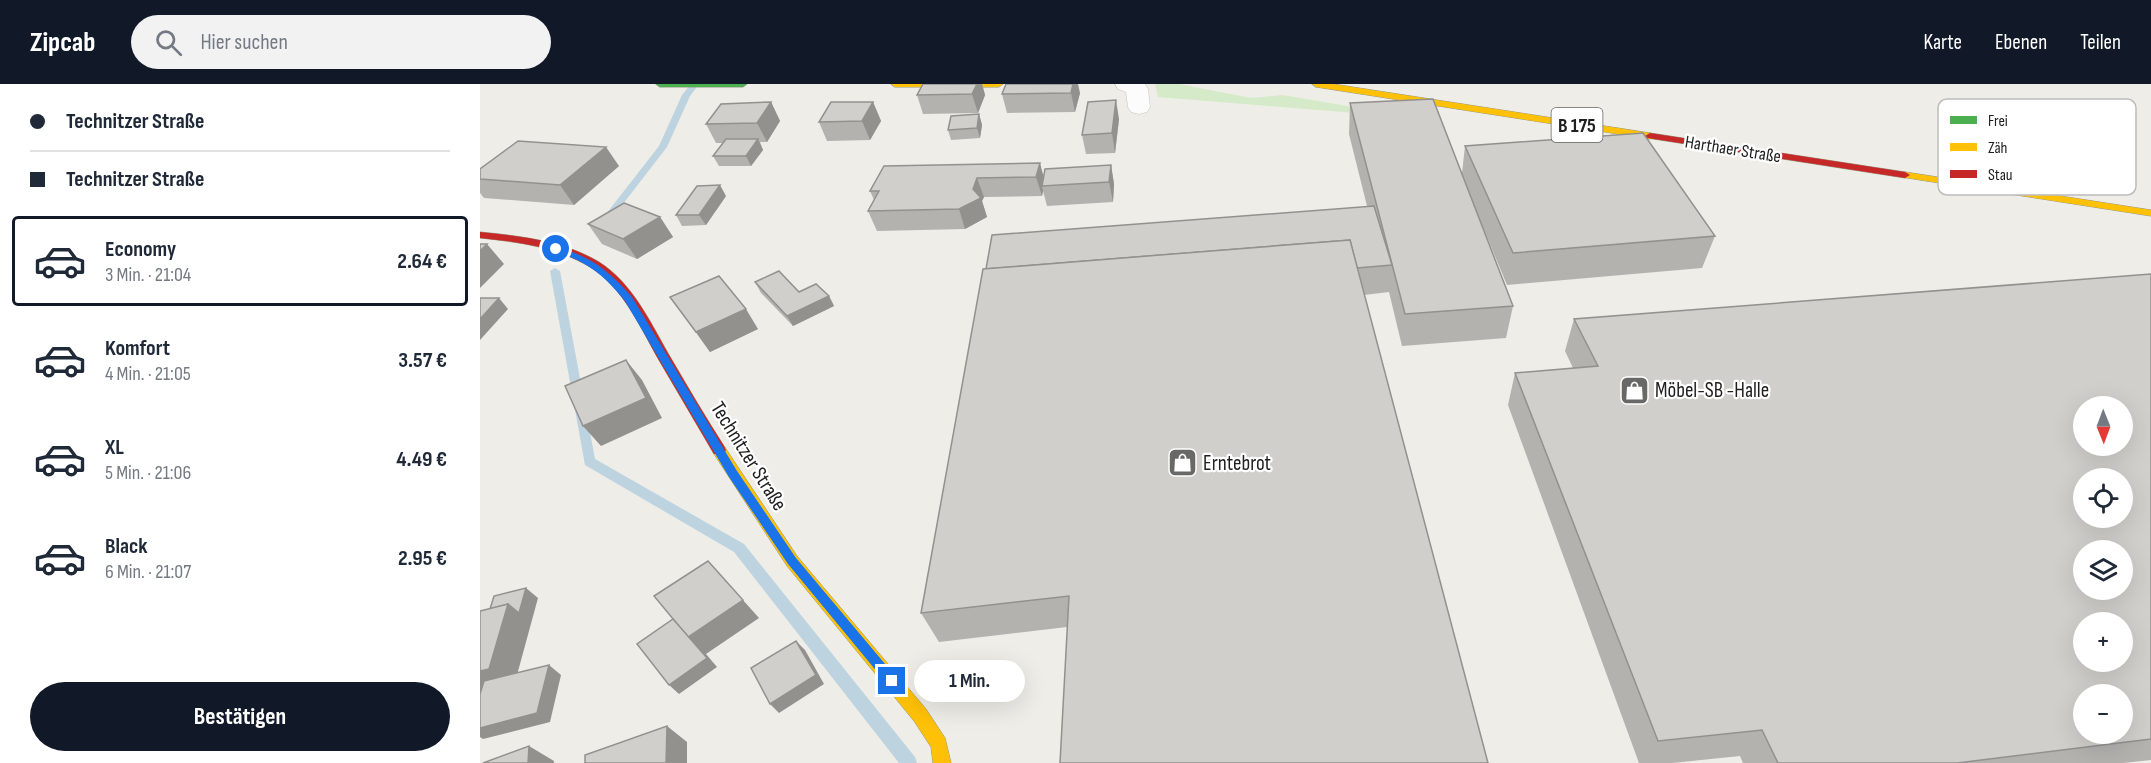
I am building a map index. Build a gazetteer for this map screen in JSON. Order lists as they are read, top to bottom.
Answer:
{
  "streets": {
    "street": ["B 175", "Harthaer Straße", "Technitzer Straße"]
  },
  "places": {
    "shop": ["Möbel-SB -Halle", "Erntebrot"]
  },
  "legend": ["Frei", "Zäh", "Stau"],
  "north": "bottom",
  "page": {
    "header": "Zipcab",
    "search": "Hier suchen",
    "nav": ["Karte", "Ebenen", "Teilen"],
    "banner": ["Technitzer Straße", "Technitzer Straße"],
    "list": [
      {
        "name": "Economy",
        "note": "3 Min. · 21:04",
        "value": "2.64 €"
      },
      {
        "name": "Komfort",
        "note": "4 Min. · 21:05",
        "value": "3.57 €"
      },
      {
        "name": "XL",
        "note": "5 Min. · 21:06",
        "value": "4.49 €"
      },
      {
        "name": "Black",
        "note": "6 Min. · 21:07",
        "value": "2.95 €"
      }
    ],
    "map_buttons": ["+", "−"],
    "bubble": "1 Min.",
    "buttons": "Bestätigen"
  }
}
